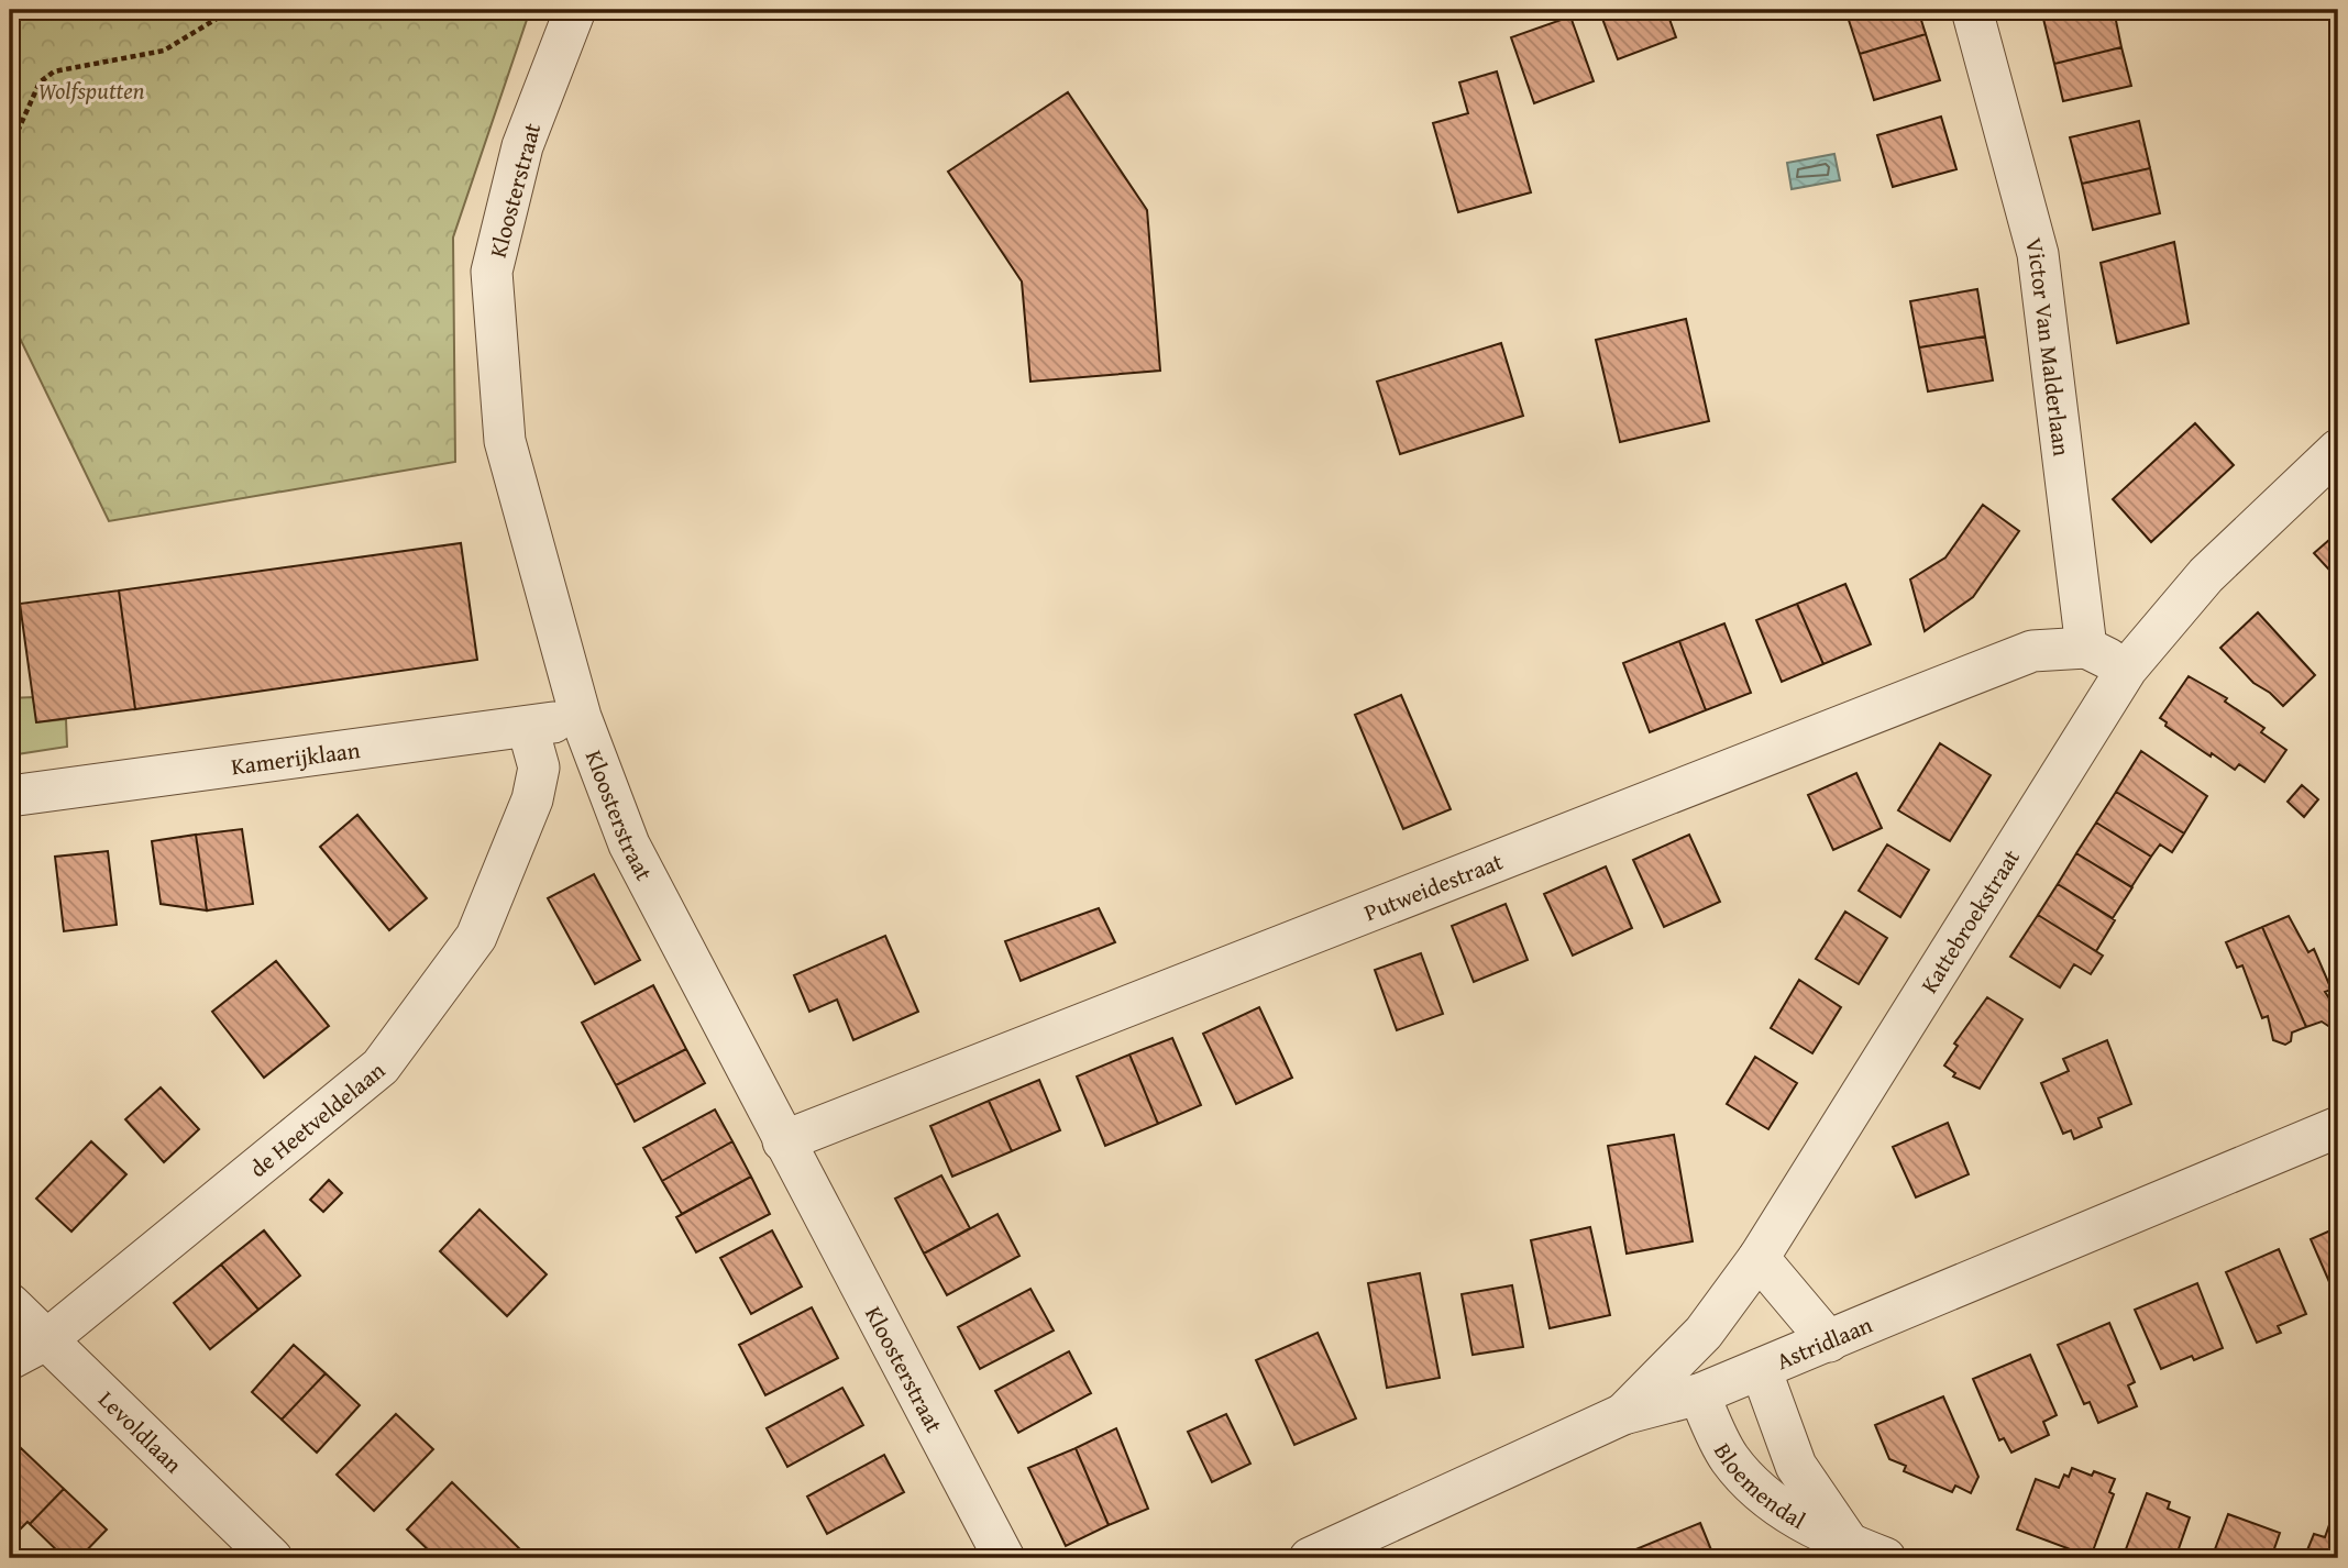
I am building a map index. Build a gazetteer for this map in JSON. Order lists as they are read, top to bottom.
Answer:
{
  "streets": {
    "street": [
      "Kloosterstraat",
      "Victor Van Malderlaan",
      "Kamerijklaan",
      "Putweidestraat",
      "Kattebroekstraat",
      "de Heetveldelaan",
      "Astridlaan",
      "Levoldlaan",
      "Bloemendal"
    ]
  },
  "crossings": [
    ["Kloosterstraat", "Kamerijklaan"],
    ["Kloosterstraat", "Putweidestraat"],
    ["Victor Van Malderlaan", "Putweidestraat"],
    ["Kamerijklaan", "de Heetveldelaan"],
    ["Kattebroekstraat", "Astridlaan"],
    ["de Heetveldelaan", "Levoldlaan"],
    ["Astridlaan", "Bloemendal"]
  ],
  "parks": ["Wolfsputten"]
}
